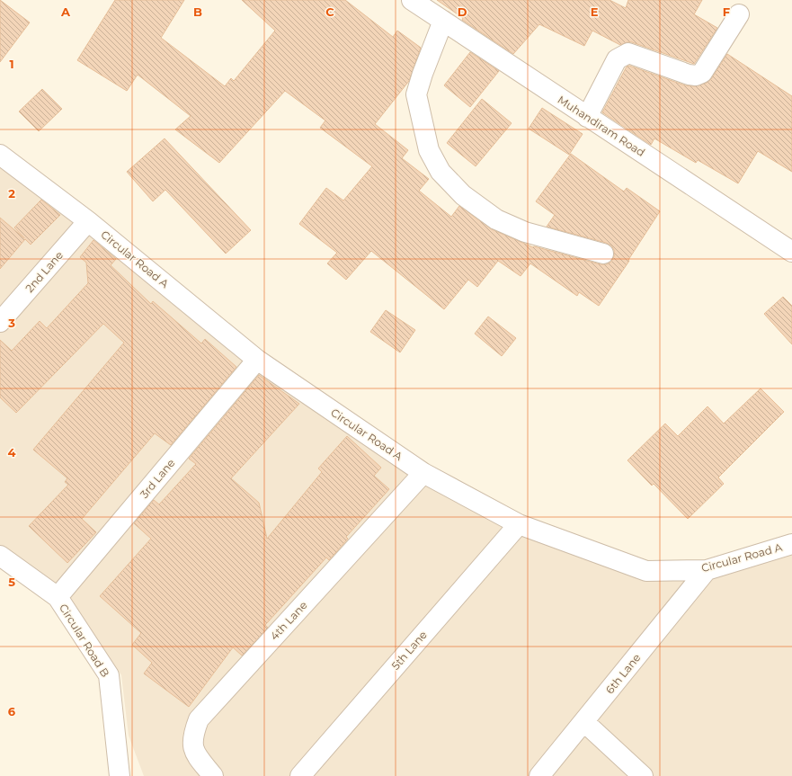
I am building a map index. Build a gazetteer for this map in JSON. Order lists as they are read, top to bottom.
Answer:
{
  "streets": {
    "street": [
      "Muhandiram Road",
      "Circular Road A",
      "2nd Lane",
      "3rd Lane",
      "4th Lane",
      "Circular Road B",
      "5th Lane",
      "6th Lane"
    ]
  },
  "crossings": [
    ["Circular Road A", "2nd Lane"],
    ["Circular Road A", "3rd Lane"],
    ["Circular Road A", "4th Lane"],
    ["Circular Road A", "5th Lane"],
    ["Circular Road A", "6th Lane"],
    ["3rd Lane", "Circular Road B"]
  ],
  "grid": {
    "columns": [
      "A",
      "B",
      "C",
      "D",
      "E",
      "F"
    ],
    "rows": [
      "1",
      "2",
      "3",
      "4",
      "5",
      "6"
    ]
  }
}
